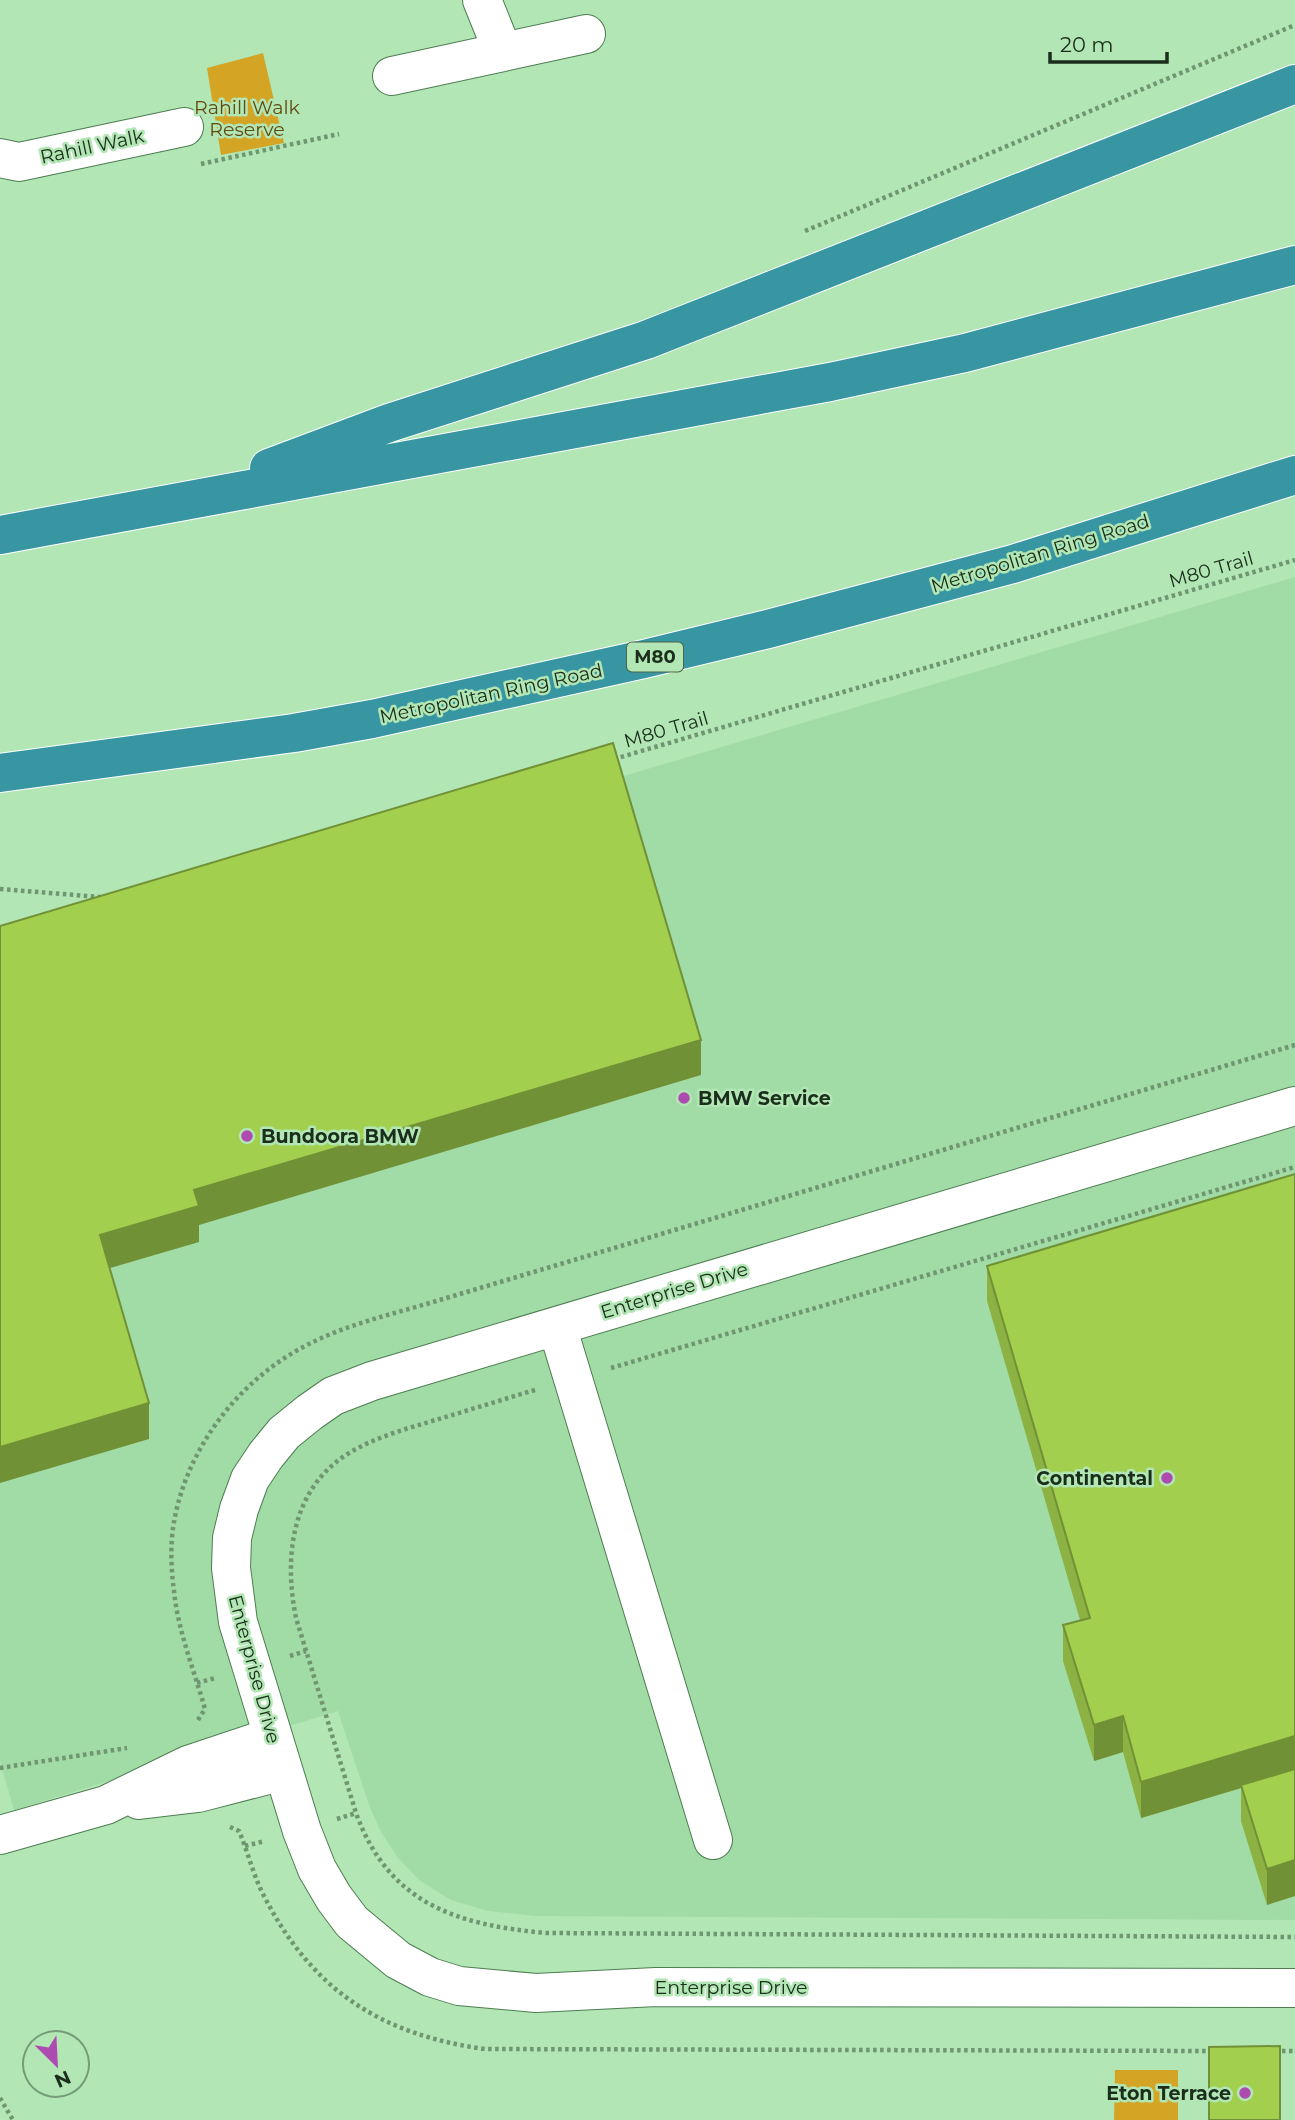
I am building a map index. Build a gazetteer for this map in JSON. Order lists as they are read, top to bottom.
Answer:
{
  "streets": {
    "highway": ["Metropolitan Ring Road", "M80"],
    "street": ["Rahill Walk", "Enterprise Drive"],
    "path": ["M80 Trail"]
  },
  "parks": ["Rahill Walk Reserve"],
  "places": [
    "BMW Service",
    "Bundoora BMW",
    "Continental",
    "Eton Terrace"
  ],
  "scale_bar": "20 m",
  "north": "bottom right"
}
